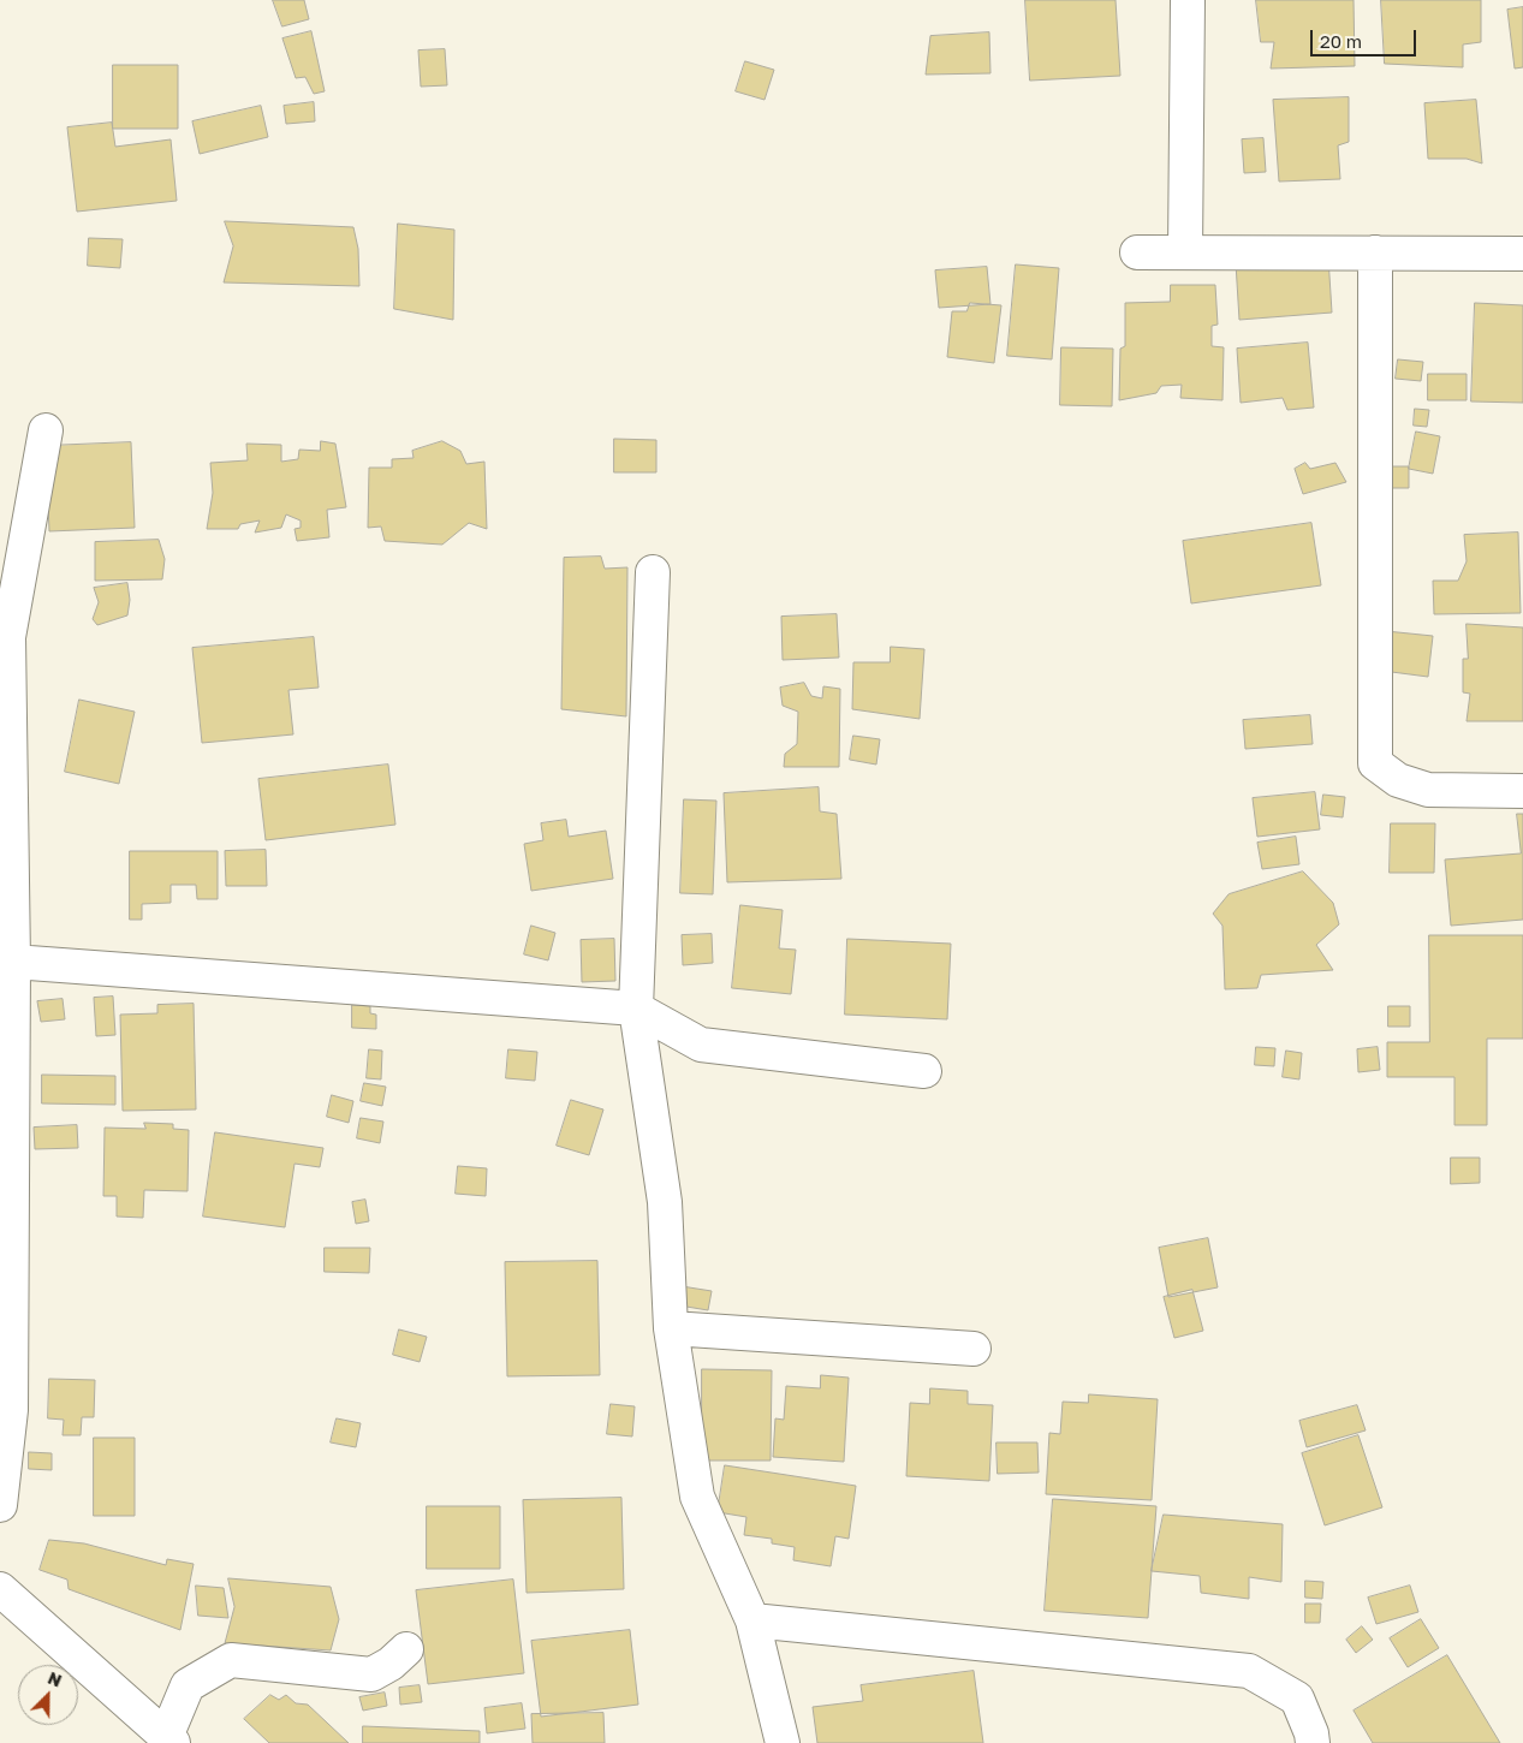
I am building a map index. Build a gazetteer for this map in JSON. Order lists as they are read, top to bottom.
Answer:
{
  "scale_bar": "20 m",
  "north": "top right"
}
